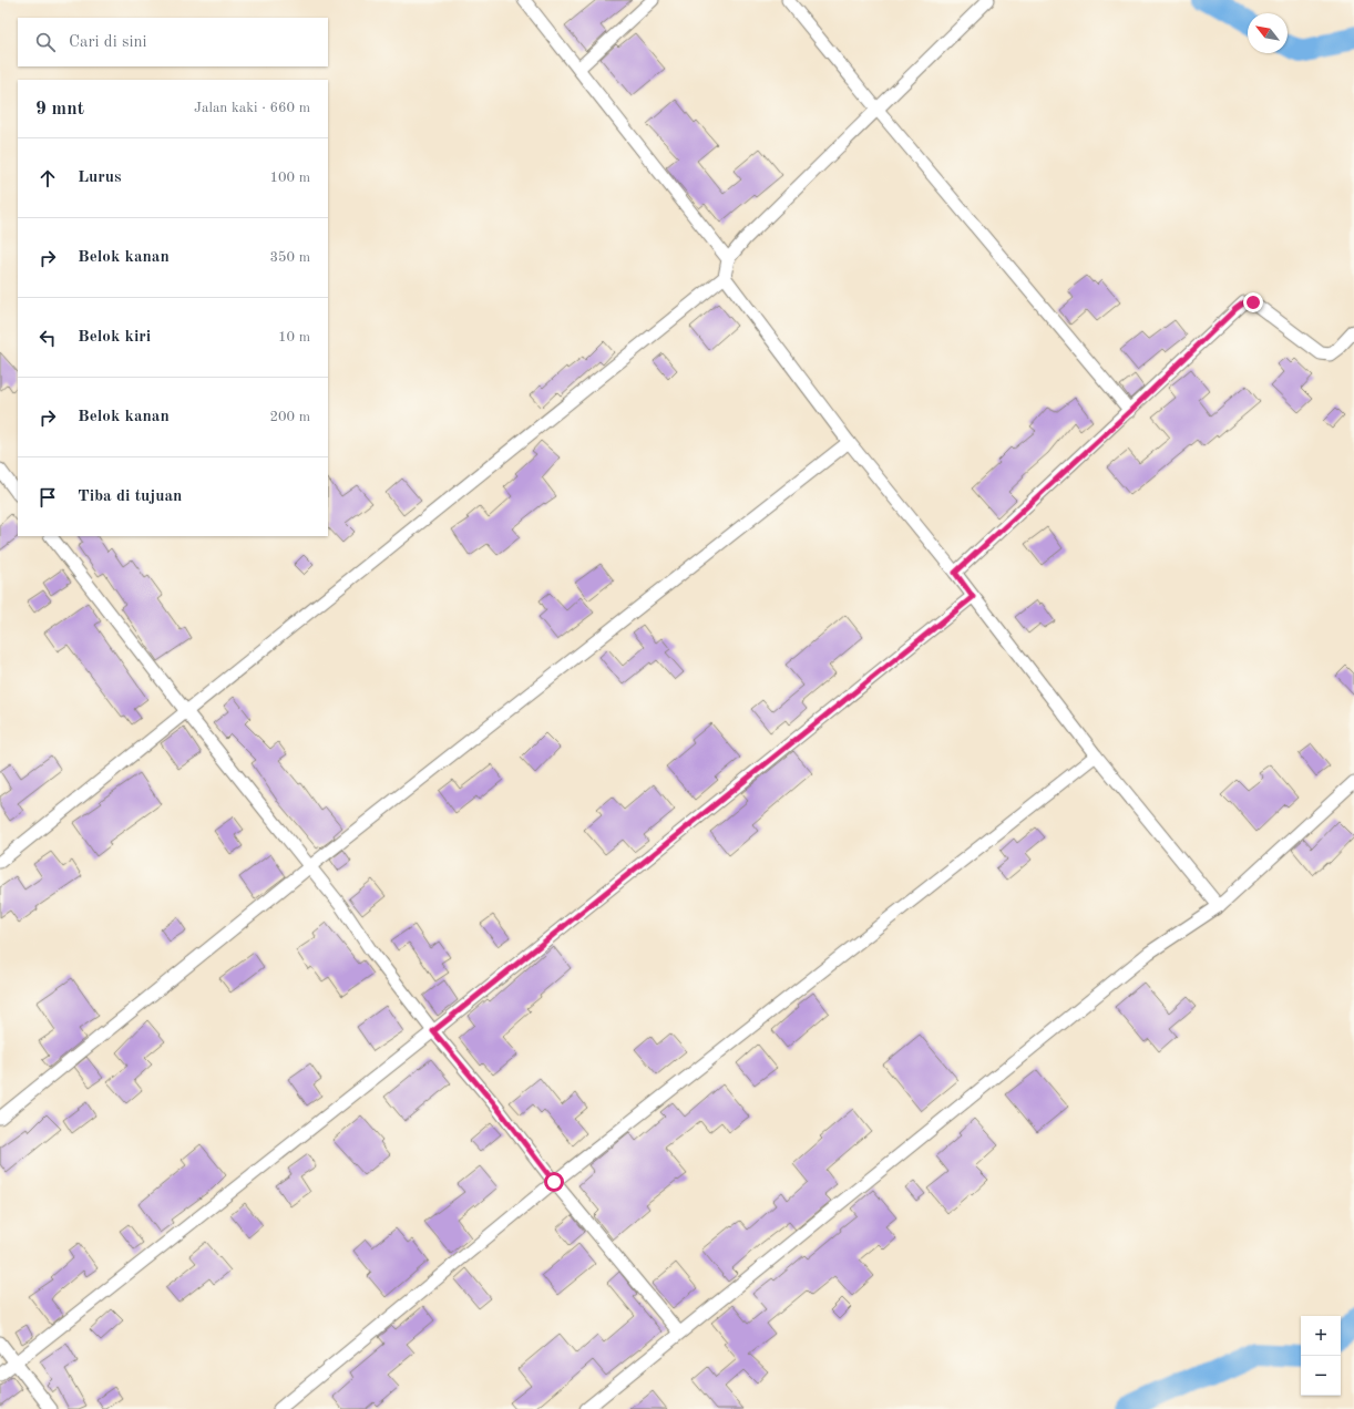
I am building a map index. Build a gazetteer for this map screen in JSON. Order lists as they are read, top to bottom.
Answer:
{
  "north": "top left",
  "page": {
    "search": "Cari di sini",
    "heading": ["9 mnt", "Jalan kaki · 660 m"],
    "list": [
      ["Lurus", "100 m"],
      ["Belok kanan", "350 m"],
      ["Belok kiri", "10 m"],
      ["Belok kanan", "200 m"],
      "Tiba di tujuan"
    ],
    "map_buttons": ["+", "−"]
  }
}
